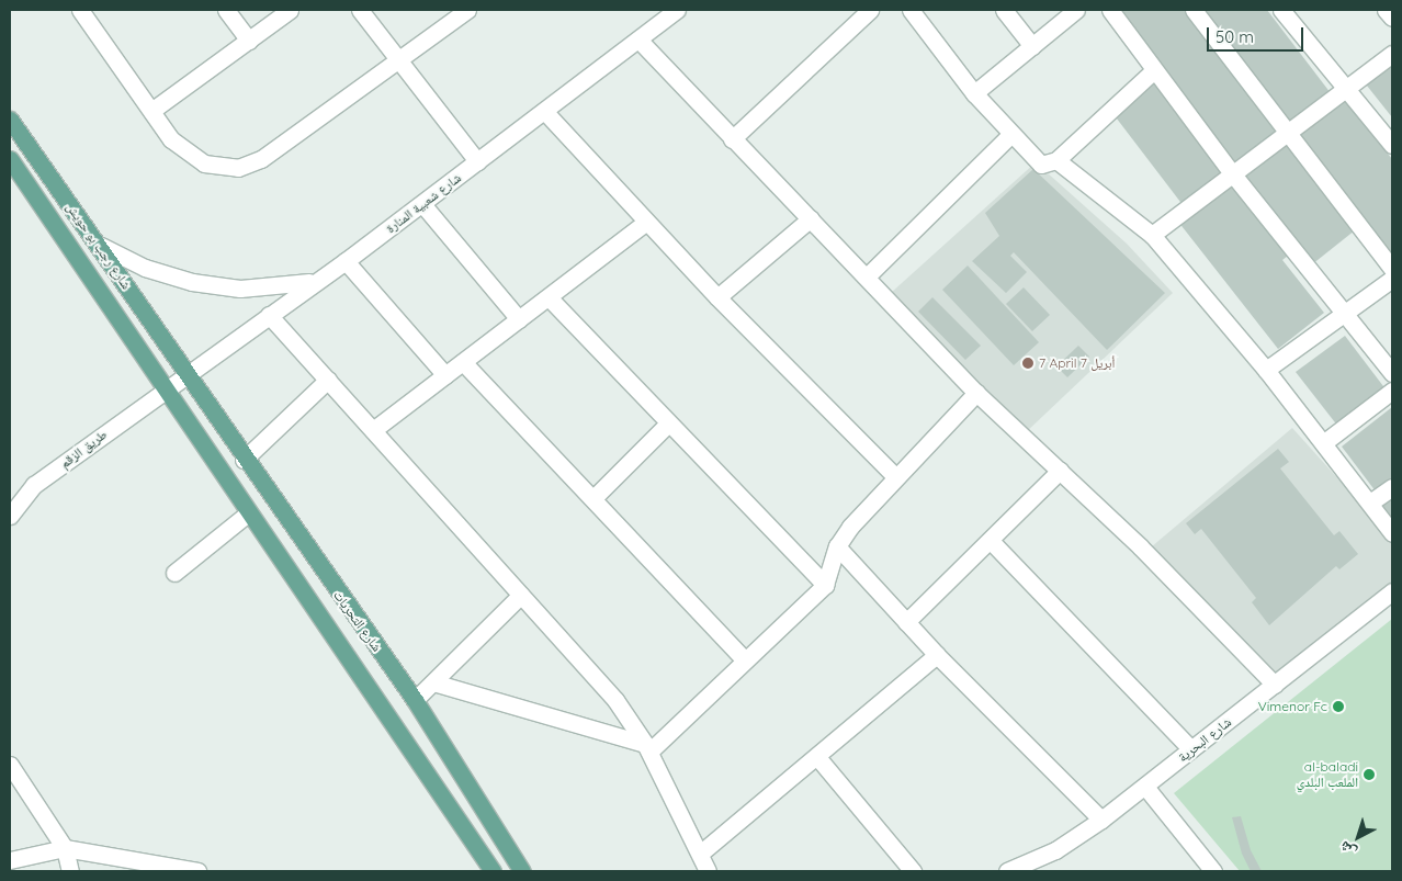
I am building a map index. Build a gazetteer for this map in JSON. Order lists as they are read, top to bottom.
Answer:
{
  "streets": {
    "main road": ["شارع رجب بو حويش", "شارع التحريات"],
    "street": ["شارع شعبية المنارة", "طريق الزقم", "شارع البحرية"]
  },
  "crossings": [
    ["شارع شعبية المنارة", "شارع رجب بو حويش"],
    ["شارع شعبية المنارة", "طريق الزقم"],
    ["شارع شعبية المنارة", "شارع التحريات"],
    ["شارع رجب بو حويش", "طريق الزقم"],
    ["شارع رجب بو حويش", "شارع التحريات"],
    ["طريق الزقم", "شارع التحريات"]
  ],
  "places": ["7 April 7 أبريل", "Vimenor Fc", "al-baladi الملعب البلدي"],
  "scale_bar": "50 m",
  "north": "bottom left"
}
